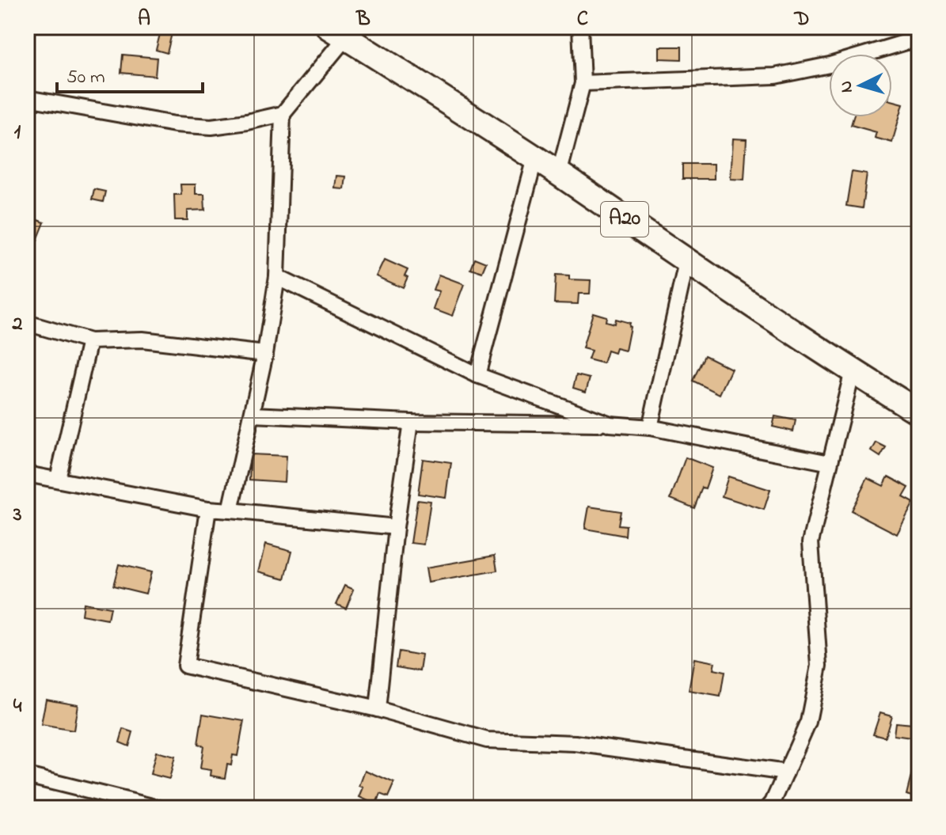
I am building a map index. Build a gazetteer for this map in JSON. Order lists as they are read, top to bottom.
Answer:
{
  "streets": {
    "main road": ["A20"]
  },
  "scale_bar": "50 m",
  "north": "left",
  "grid": {
    "columns": [
      "A",
      "B",
      "C",
      "D"
    ],
    "rows": [
      "1",
      "2",
      "3",
      "4"
    ]
  }
}
